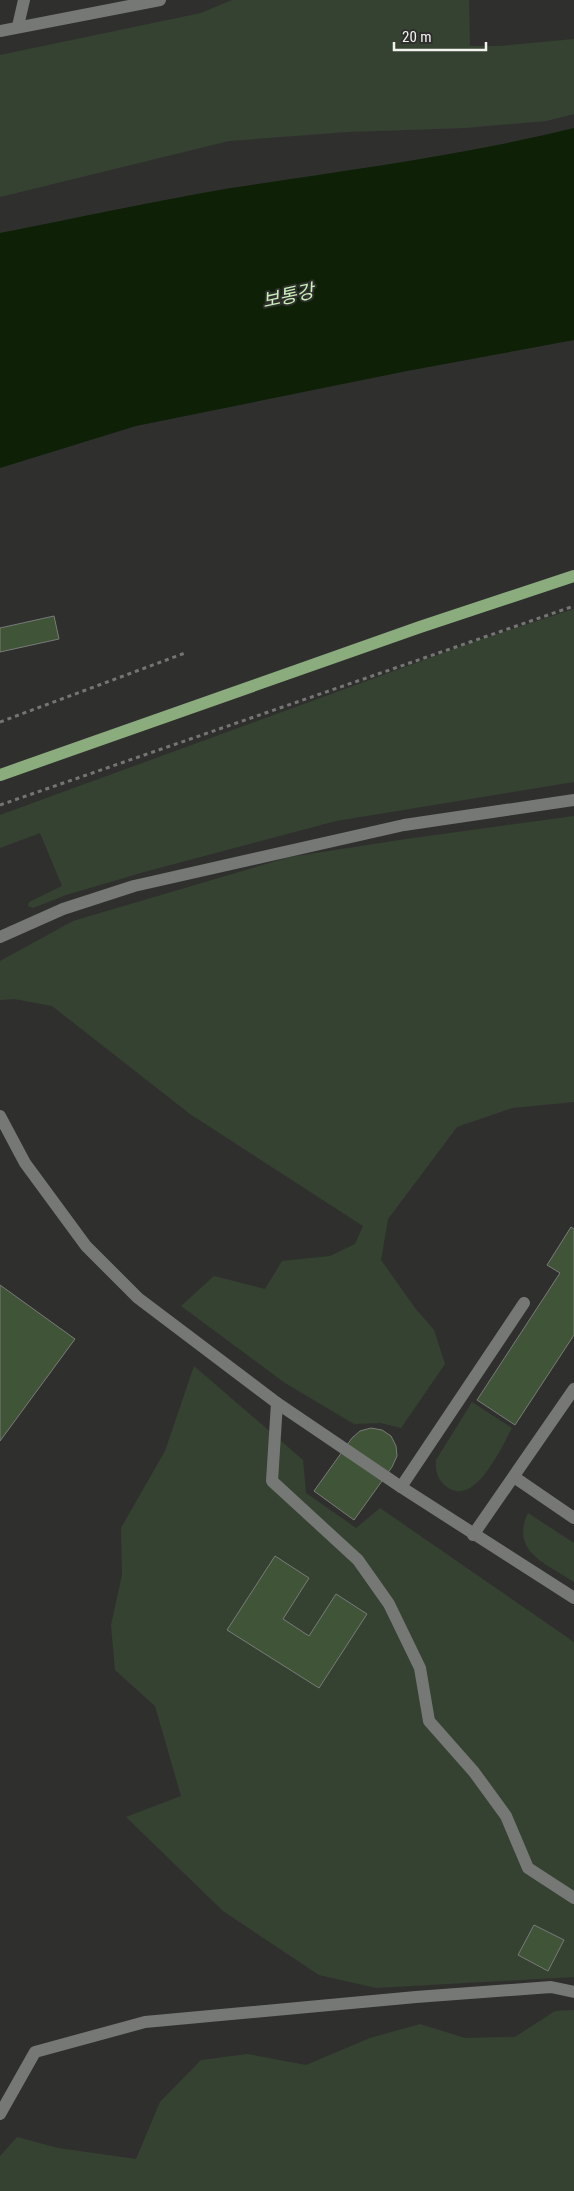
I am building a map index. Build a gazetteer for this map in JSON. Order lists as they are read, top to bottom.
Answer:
{
  "water": ["보통강"],
  "scale_bar": "20 m"
}
